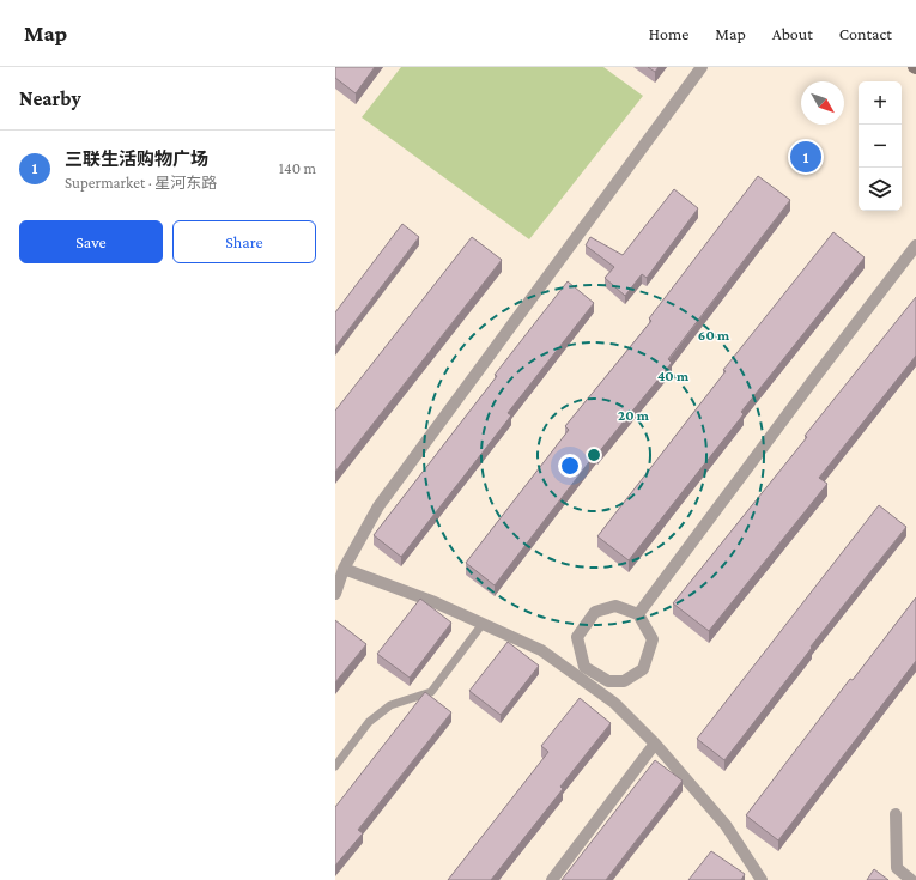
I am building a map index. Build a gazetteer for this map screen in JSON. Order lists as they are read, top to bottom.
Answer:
{
  "north": "bottom right",
  "page": {
    "header": "Map",
    "nav": [
      "Home",
      "Map",
      "About",
      "Contact"
    ],
    "heading": "Nearby",
    "map_buttons": ["+", "−"],
    "list": [
      {
        "mark": "1",
        "name": "三联生活购物广场",
        "note": "Supermarket · 星河东路",
        "value": "140 m"
      }
    ],
    "pins": "1",
    "buttons": ["Save", "Share"]
  },
  "rings": ["60 m", "40 m", "20 m"]
}
